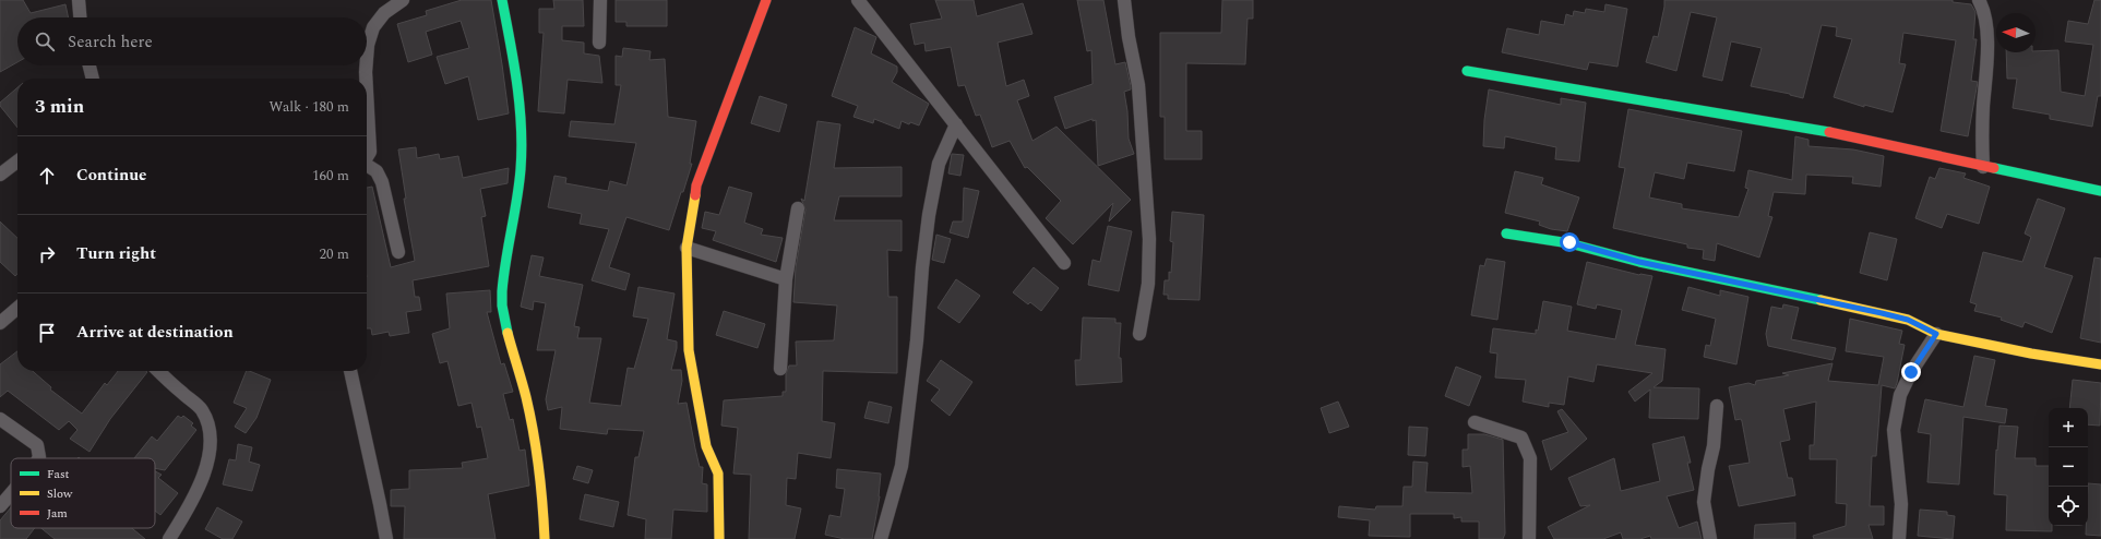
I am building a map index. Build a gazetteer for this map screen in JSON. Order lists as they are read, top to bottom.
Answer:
{
  "legend": ["Fast", "Slow", "Jam"],
  "north": "left",
  "page": {
    "search": "Search here",
    "heading": ["3 min", "Walk · 180 m"],
    "list": [
      ["Continue", "160 m"],
      ["Turn right", "20 m"],
      "Arrive at destination"
    ],
    "map_buttons": ["+", "−"]
  }
}
